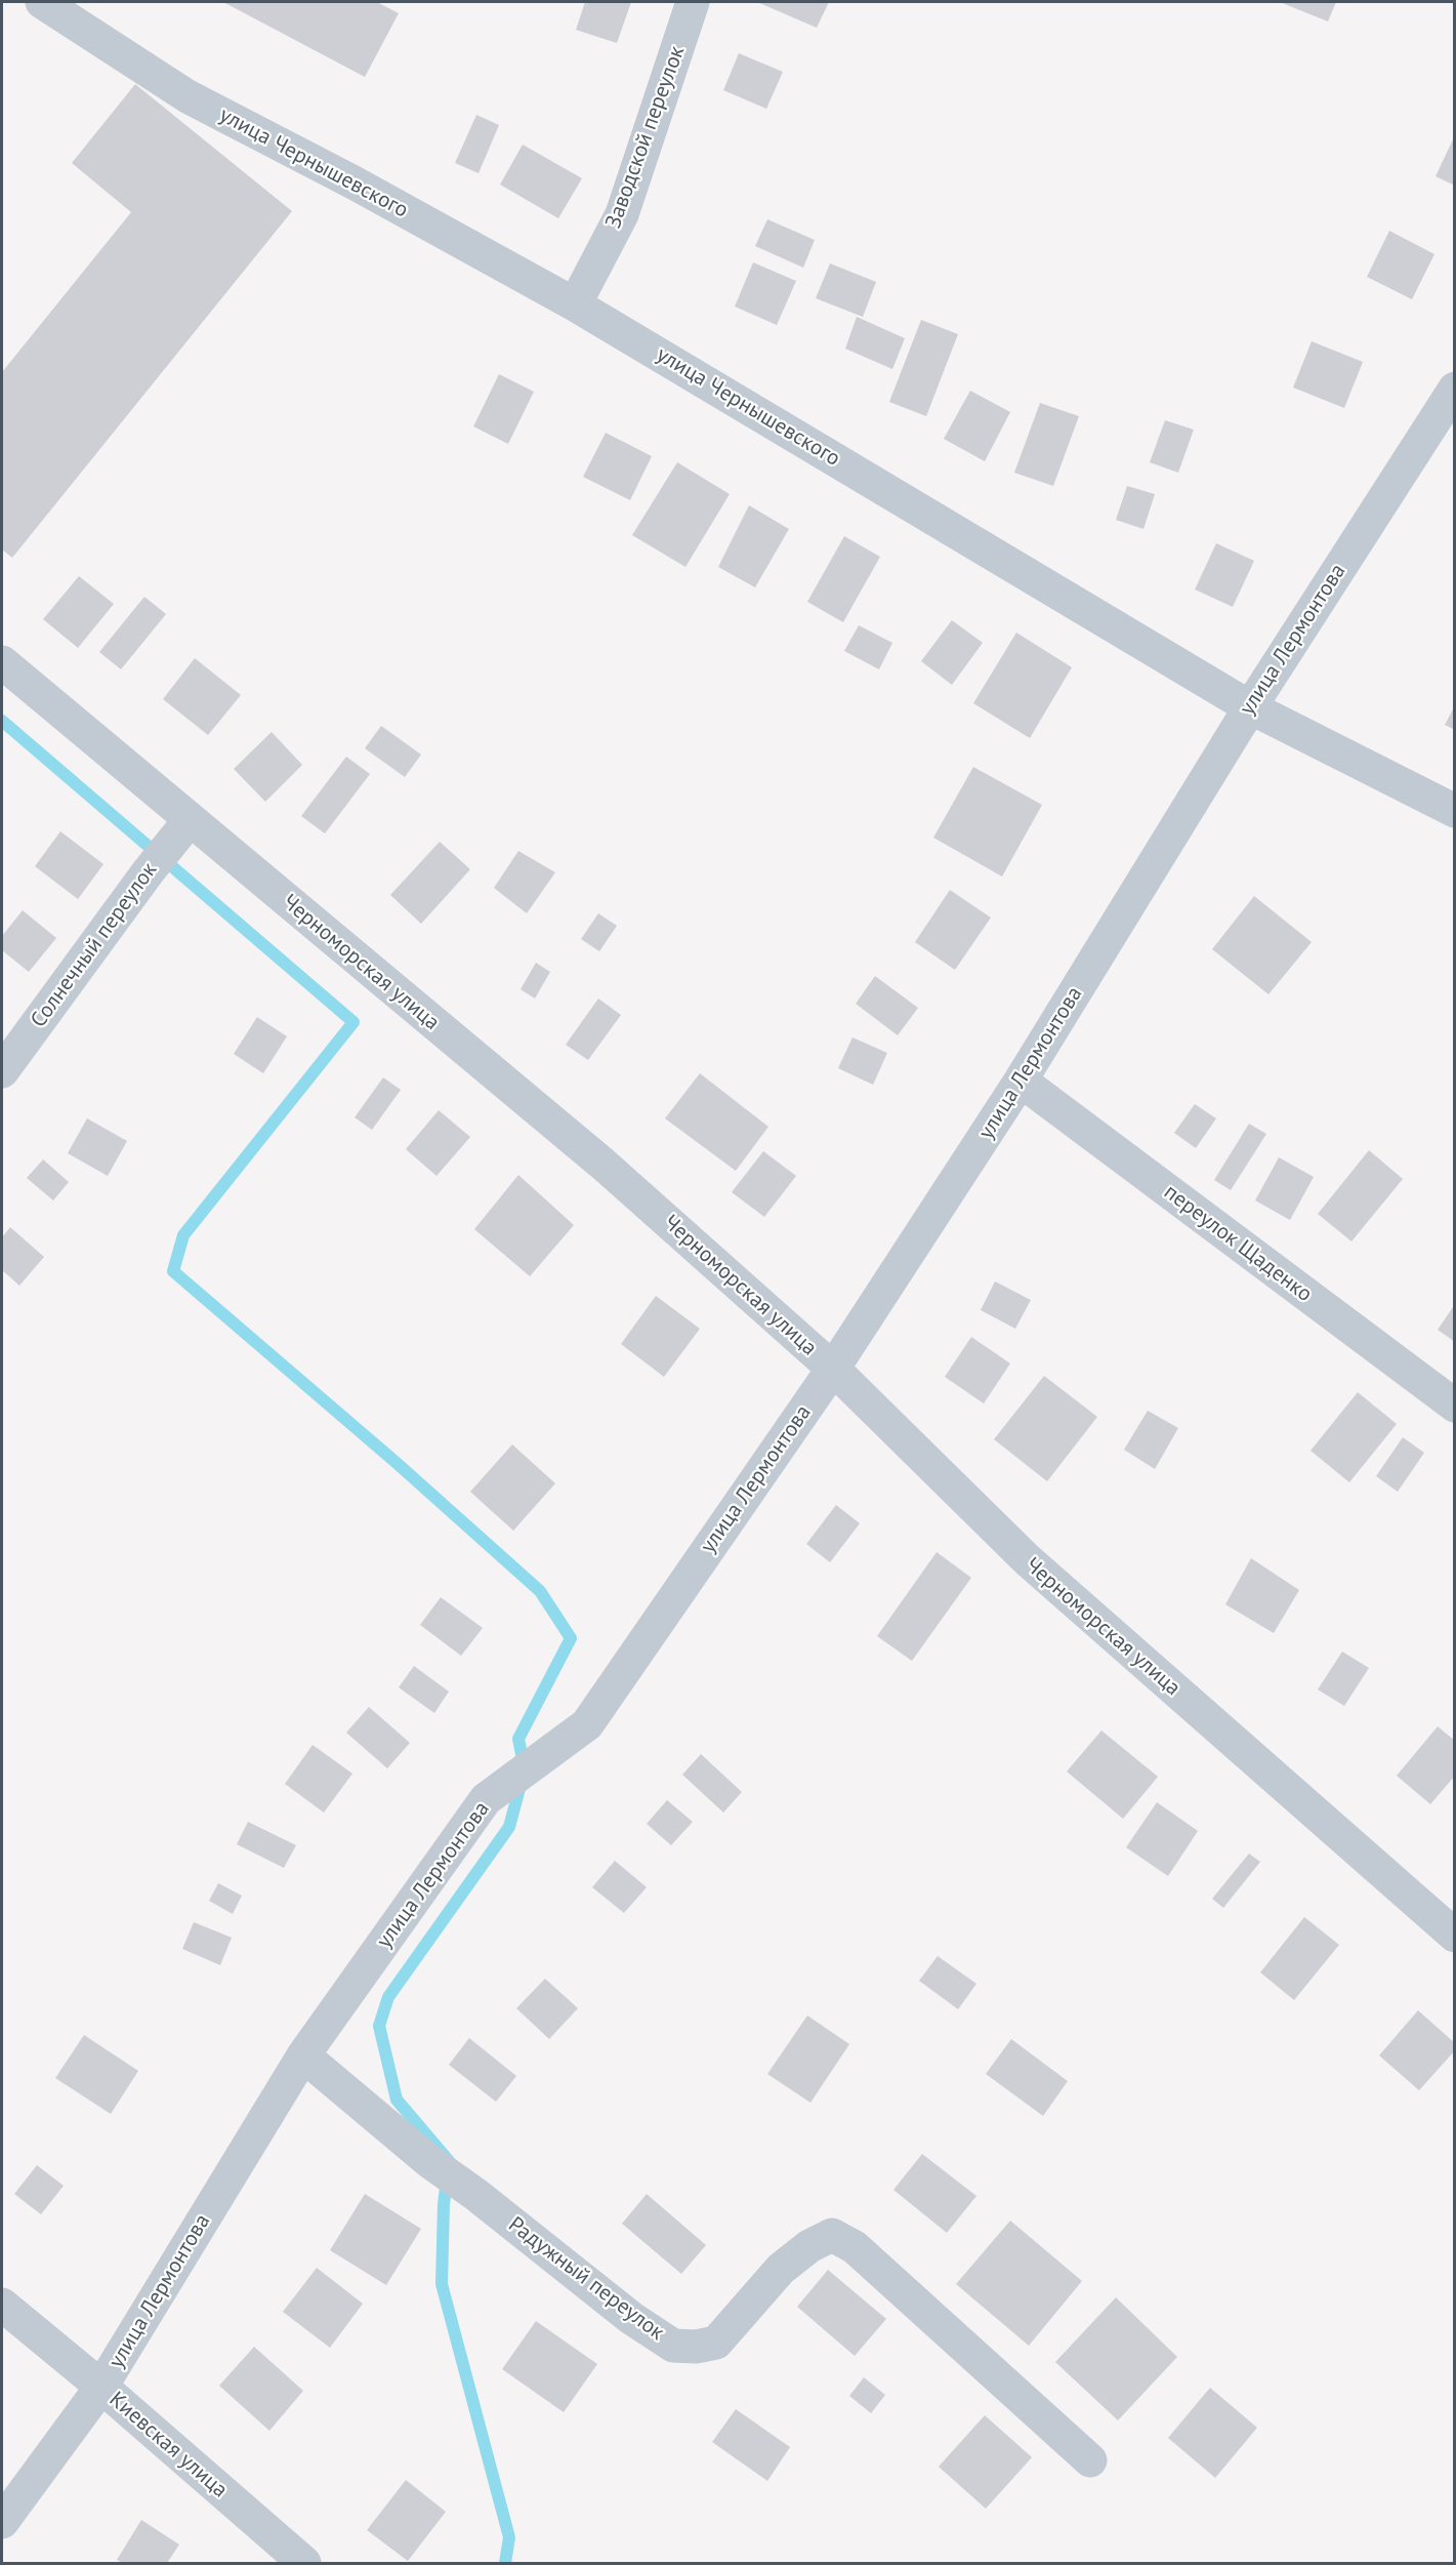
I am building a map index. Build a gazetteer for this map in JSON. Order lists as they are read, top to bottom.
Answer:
{
  "streets": {
    "street": [
      "Заводской переулок",
      "улица Чернышевского",
      "улица Лермонтова",
      "Солнечный переулок",
      "Черноморская улица",
      "переулок Щаденко",
      "Радужный переулок",
      "Киевская улица"
    ]
  },
  "crossings": [
    ["Заводской переулок", "улица Чернышевского"],
    ["улица Чернышевского", "улица Лермонтова"],
    ["улица Лермонтова", "Черноморская улица"],
    ["улица Лермонтова", "переулок Щаденко"],
    ["улица Лермонтова", "Радужный переулок"],
    ["улица Лермонтова", "Киевская улица"],
    ["Солнечный переулок", "Черноморская улица"]
  ]
}
